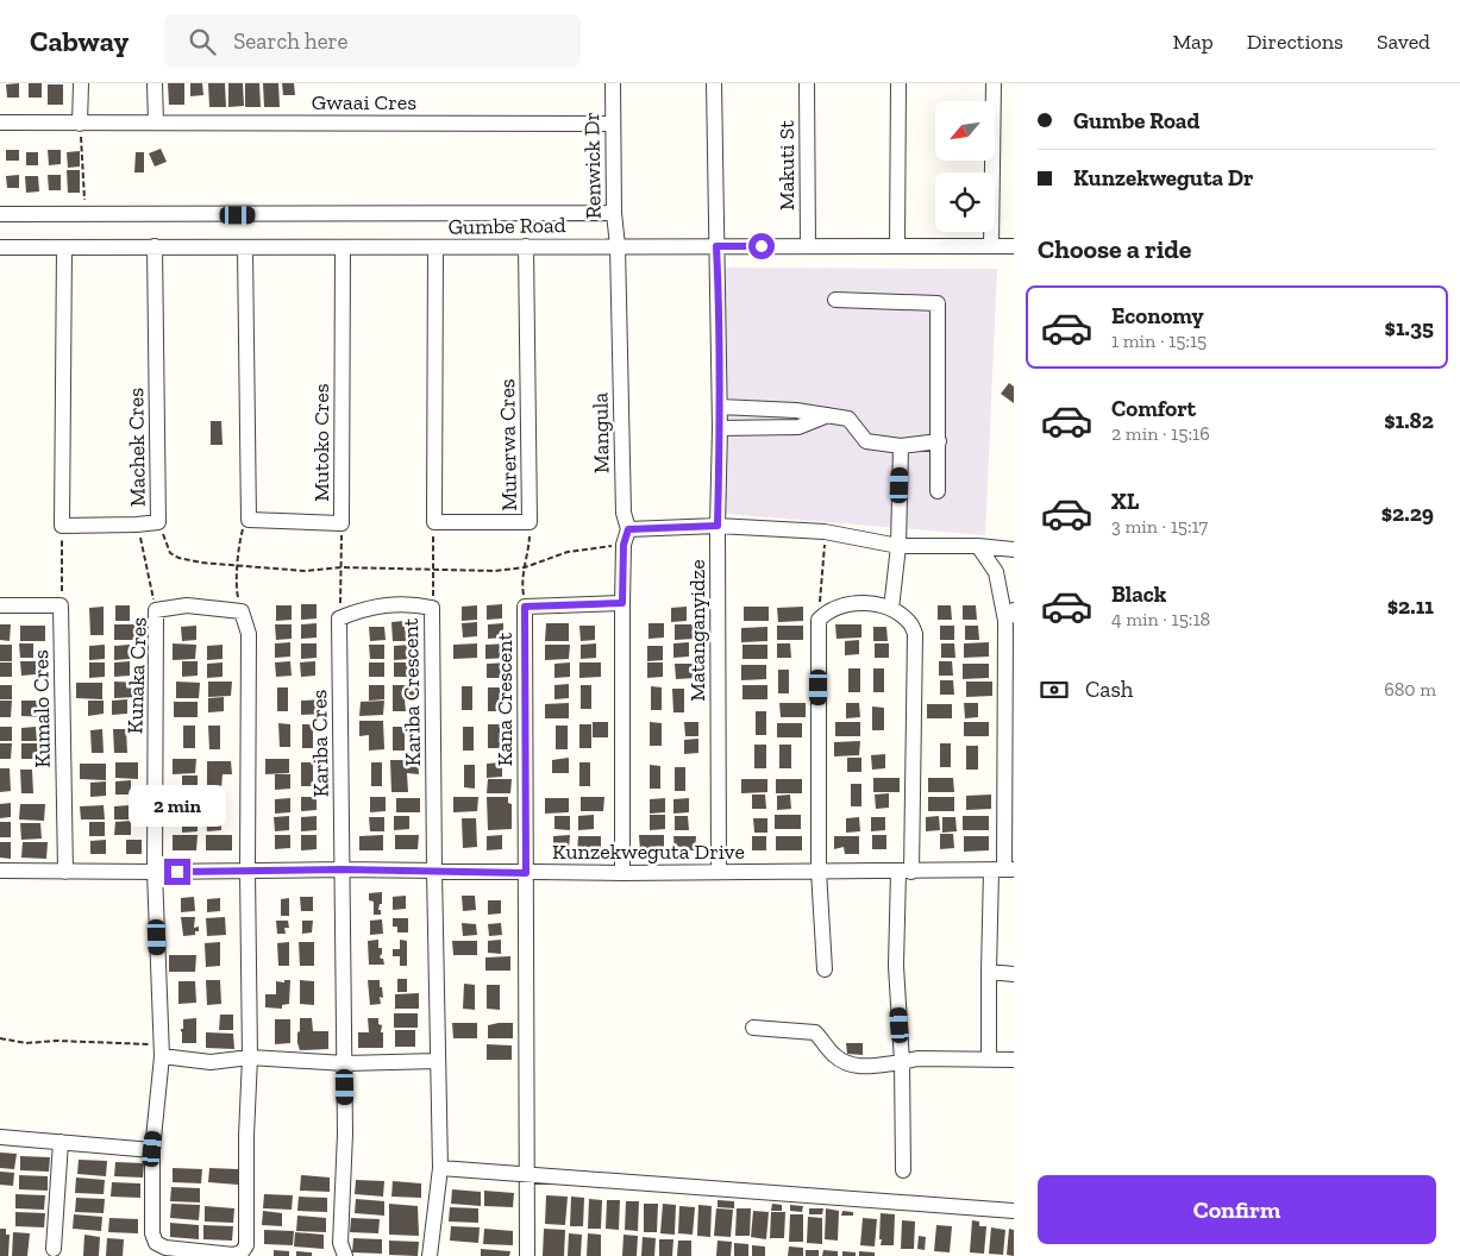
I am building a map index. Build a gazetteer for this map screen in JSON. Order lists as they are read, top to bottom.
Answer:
{
  "streets": {
    "street": [
      "Gwaai Cres",
      "Renwick Dr",
      "Makuti St",
      "Gumbe Road",
      "Mangula",
      "Mutoko Cres",
      "Murerwa Cres",
      "Machek Cres",
      "Matanganyidze",
      "Kunaka Cres",
      "Kariba Crescent",
      "Kana Crescent",
      "Kumalo Cres",
      "Kariba Cres",
      "Kunzekweguta Drive"
    ]
  },
  "crossings": [
    ["Gwaai Cres", "Renwick Dr"],
    ["Renwick Dr", "Gumbe Road"],
    ["Renwick Dr", "Mangula"],
    ["Makuti St", "Gumbe Road"],
    ["Gumbe Road", "Mangula"],
    ["Gumbe Road", "Mutoko Cres"],
    ["Gumbe Road", "Murerwa Cres"],
    ["Gumbe Road", "Machek Cres"],
    ["Gumbe Road", "Matanganyidze"],
    ["Matanganyidze", "Kunzekweguta Drive"],
    ["Kunaka Cres", "Kunzekweguta Drive"],
    ["Kariba Crescent", "Kariba Cres"],
    ["Kariba Crescent", "Kunzekweguta Drive"],
    ["Kana Crescent", "Kunzekweguta Drive"],
    ["Kumalo Cres", "Kunzekweguta Drive"],
    ["Kariba Cres", "Kunzekweguta Drive"]
  ],
  "north": "bottom left",
  "page": {
    "header": "Cabway",
    "search": "Search here",
    "nav": ["Map", "Directions", "Saved"],
    "banner": ["Gumbe Road", "Kunzekweguta Dr"],
    "heading": "Choose a ride",
    "list": [
      {
        "name": "Economy",
        "note": "1 min · 15:15",
        "value": "$1.35"
      },
      {
        "name": "Comfort",
        "note": "2 min · 15:16",
        "value": "$1.82"
      },
      {
        "name": "XL",
        "note": "3 min · 15:17",
        "value": "$2.29"
      },
      {
        "name": "Black",
        "note": "4 min · 15:18",
        "value": "$2.11"
      }
    ],
    "pay": ["Cash", "680 m"],
    "bubble": "2 min",
    "buttons": "Confirm"
  }
}
